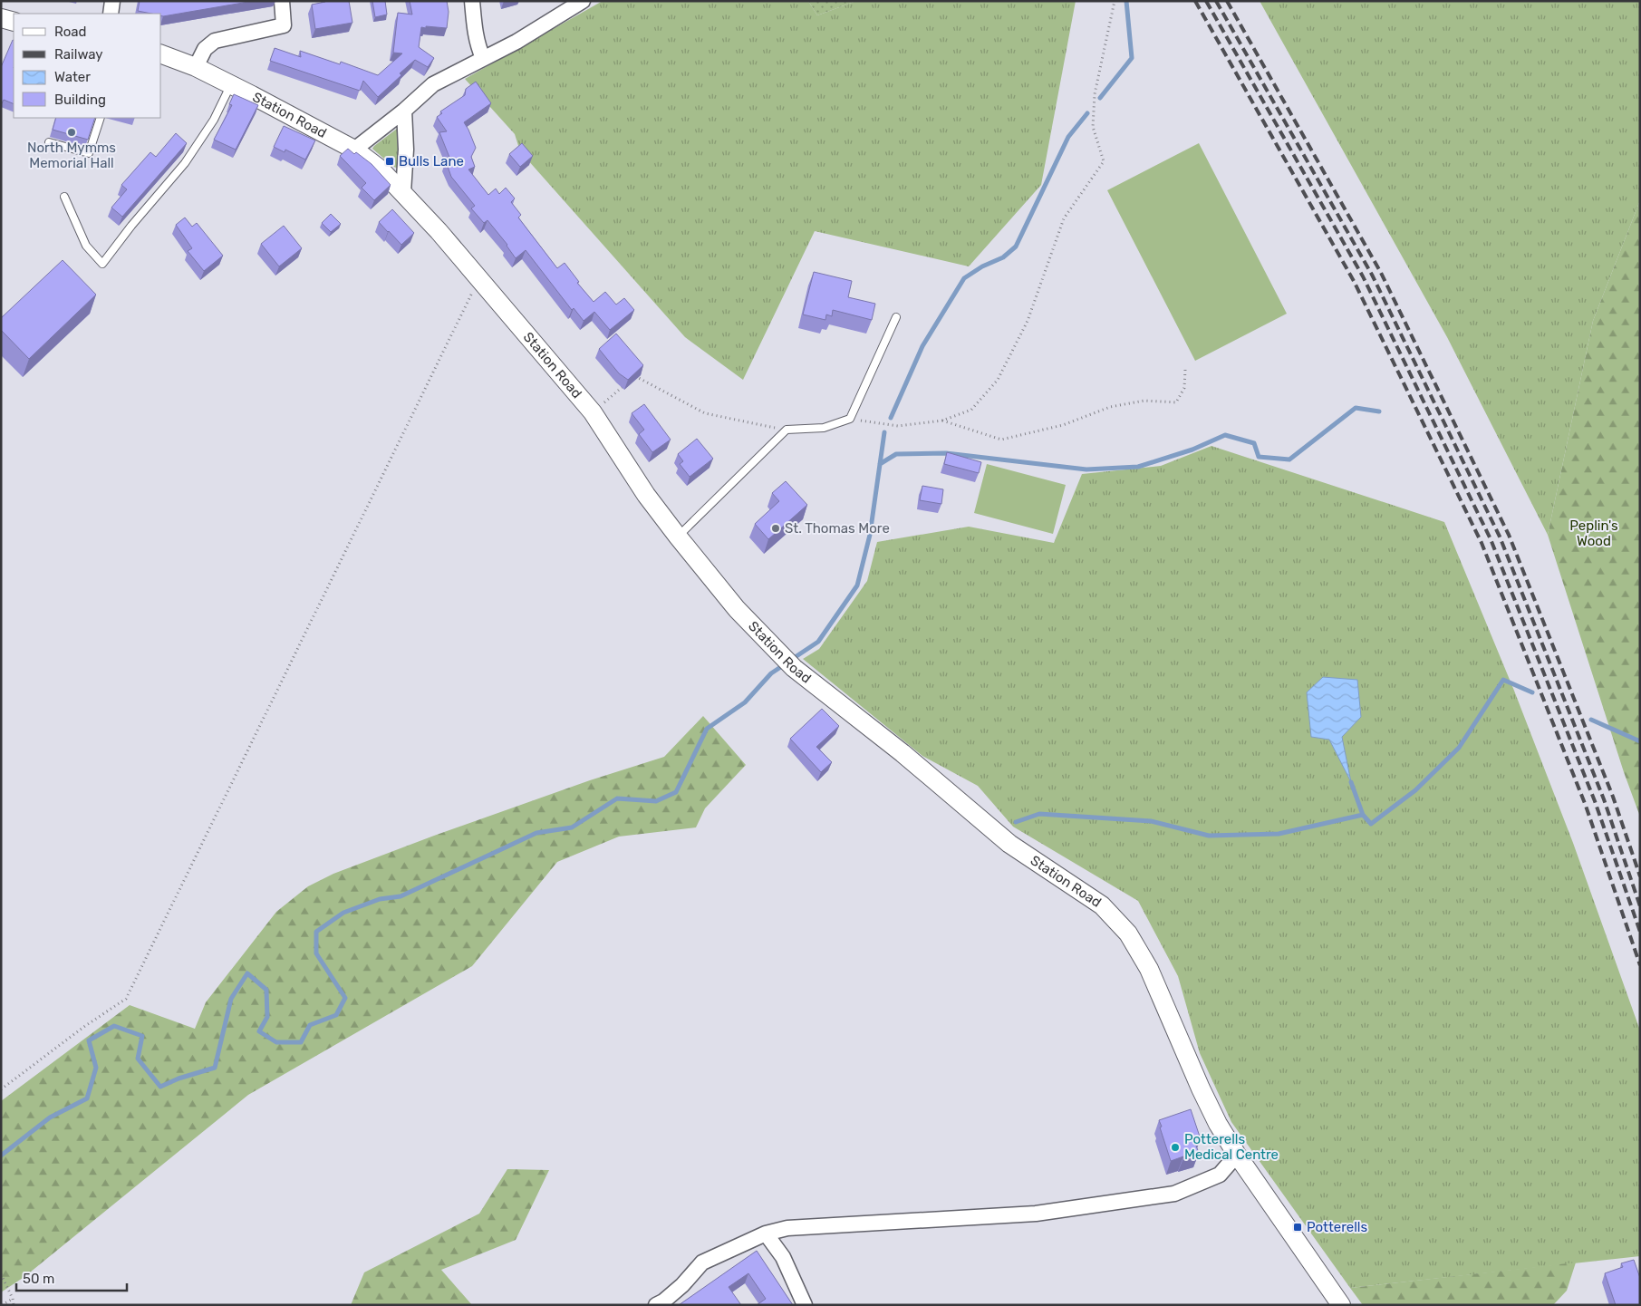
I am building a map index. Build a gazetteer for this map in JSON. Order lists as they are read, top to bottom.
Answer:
{
  "streets": {
    "street": ["Station Road"]
  },
  "parks": ["Peplin's Wood"],
  "places": {
    "other": ["North Mymms Memorial Hall", "St. Thomas More", "Potterells Medical Centre"],
    "transit": ["Bulls Lane", "Potterells"]
  },
  "legend": [
    "Road",
    "Railway",
    "Water",
    "Building"
  ],
  "scale_bar": "50 m"
}
